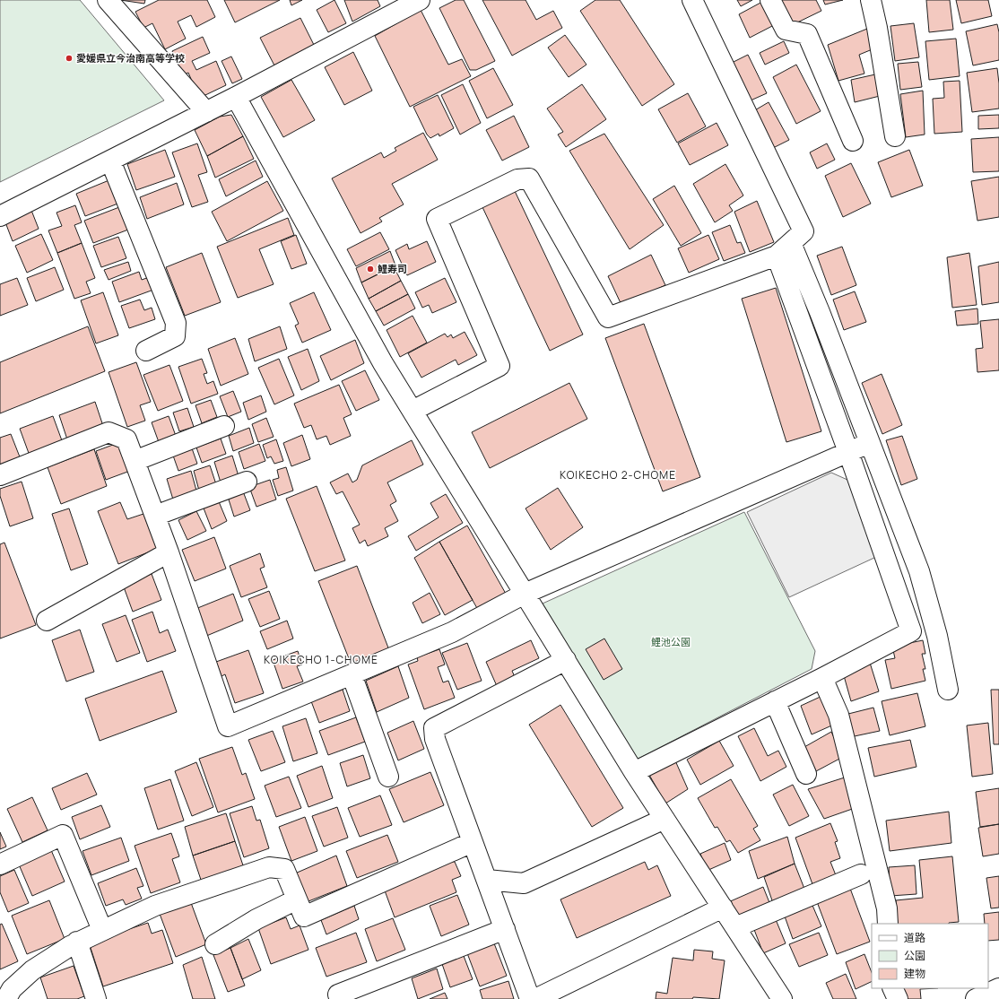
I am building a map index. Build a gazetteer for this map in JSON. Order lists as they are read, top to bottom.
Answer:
{
  "districts": ["KOIKECHO 2-CHOME", "KOIKECHO 1-CHOME"],
  "parks": ["鯉池公園"],
  "places": ["愛媛県立今治南高等学校", "鯉寿司"],
  "legend": ["道路", "公園", "建物"]
}
